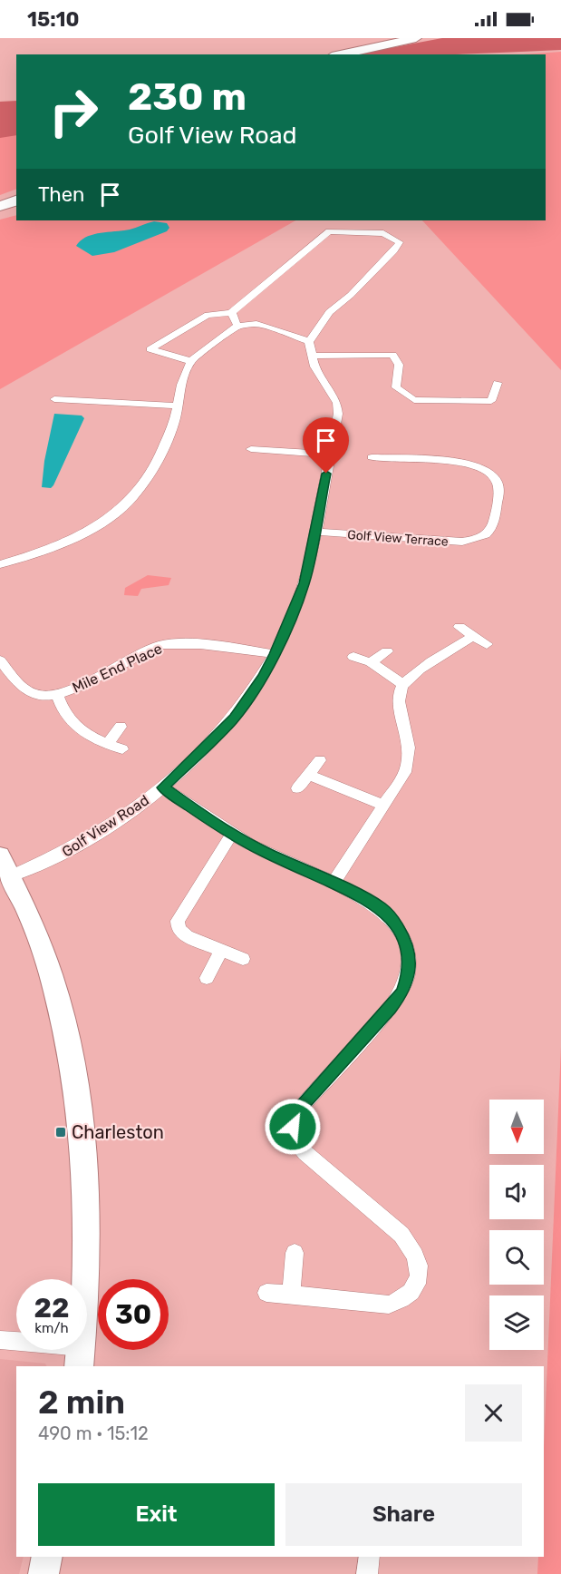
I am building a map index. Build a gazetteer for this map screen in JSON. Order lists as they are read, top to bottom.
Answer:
{
  "streets": {
    "street": ["Golf View Terrace", "Mile End Place", "Golf View Road"]
  },
  "crossings": [
    ["Golf View Terrace", "Golf View Road"],
    ["Mile End Place", "Golf View Road"]
  ],
  "places": {
    "transit": ["Charleston"]
  },
  "north": "bottom",
  "page": {
    "status": "15:10",
    "turn": ["230 m", "Golf View Road"],
    "then": "Then",
    "speed": "22 km/h",
    "limit": "30",
    "heading": ["2 min", "490 m · 15:12"],
    "buttons": ["Exit", "Share"]
  }
}
